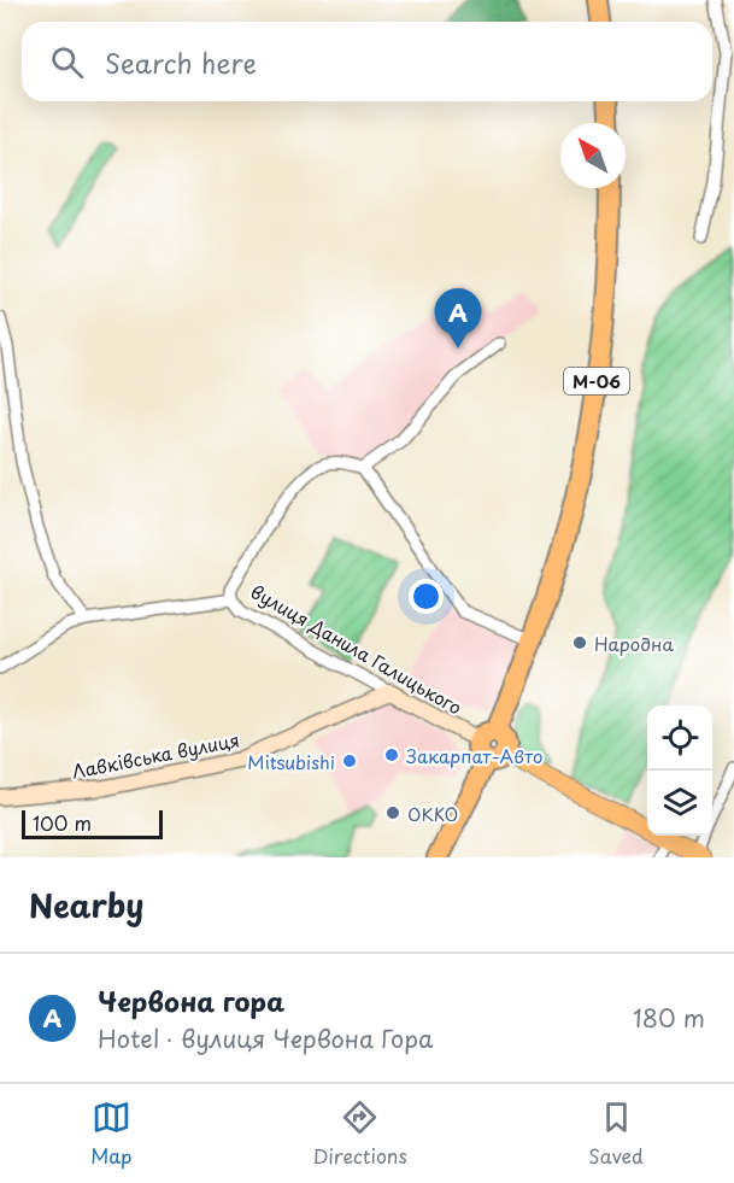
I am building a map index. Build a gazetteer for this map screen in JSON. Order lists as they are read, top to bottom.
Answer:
{
  "streets": {
    "highway": ["М-06"],
    "street": ["вулиця Данила Галицького", "Лавківська вулиця"]
  },
  "crossings": [
    ["М-06", "вулиця Данила Галицького"],
    ["вулиця Данила Галицького", "Лавківська вулиця"]
  ],
  "places": [
    "Народна",
    "Закарпат-Авто",
    "Mitsubishi",
    "ОККО"
  ],
  "scale_bar": "100 m",
  "north": "top left",
  "page": {
    "search": "Search here",
    "pins": "A",
    "scale": "100 m",
    "heading": "Nearby",
    "list": [
      {
        "mark": "A",
        "name": "Червона гора",
        "note": "Hotel · вулиця Червона Гора",
        "value": "180 m"
      }
    ],
    "nav": ["Map", "Directions", "Saved"]
  }
}
